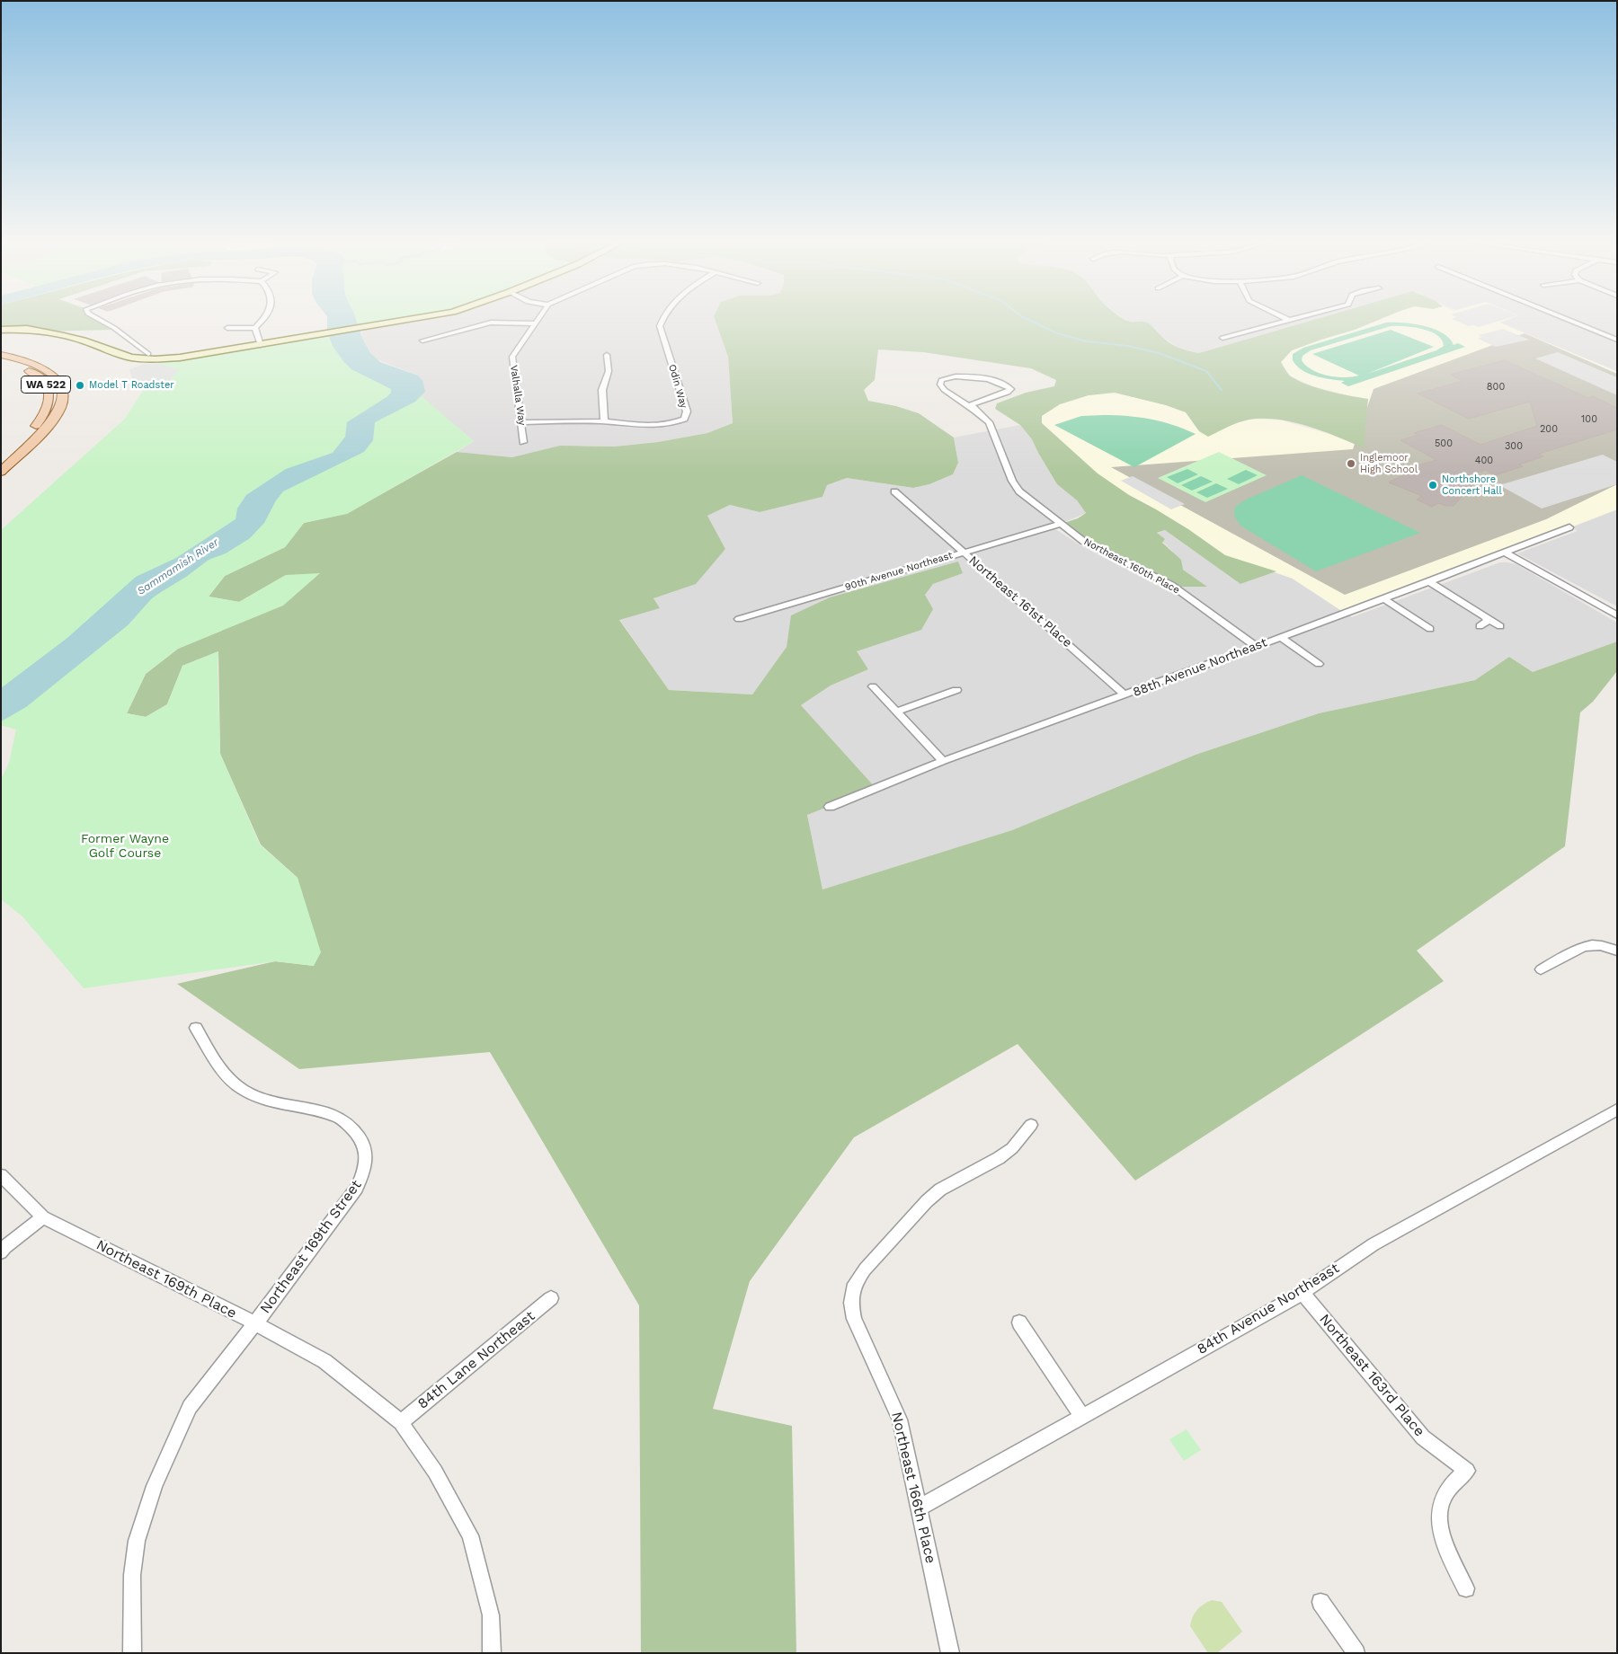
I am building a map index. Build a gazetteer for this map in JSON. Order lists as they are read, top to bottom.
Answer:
{
  "streets": {
    "main road": ["WA 522"],
    "street": [
      "Odin Way",
      "Valhalla Way",
      "Northeast 160th Place",
      "90th Avenue Northeast",
      "Northeast 161st Place",
      "88th Avenue Northeast",
      "Northeast 169th Street",
      "Northeast 169th Place",
      "84th Avenue Northeast",
      "84th Lane Northeast",
      "Northeast 163rd Place",
      "Northeast 166th Place"
    ]
  },
  "crossings": [
    ["Odin Way", "Valhalla Way"],
    ["Northeast 160th Place", "90th Avenue Northeast"],
    ["Northeast 160th Place", "88th Avenue Northeast"],
    ["90th Avenue Northeast", "Northeast 161st Place"],
    ["Northeast 161st Place", "88th Avenue Northeast"],
    ["Northeast 169th Street", "Northeast 169th Place"],
    ["Northeast 169th Street", "84th Lane Northeast"],
    ["84th Avenue Northeast", "Northeast 163rd Place"],
    ["84th Avenue Northeast", "Northeast 166th Place"]
  ],
  "water": ["Sammamish River"],
  "parks": ["Former Wayne Golf Course"],
  "places": ["Model T Roadster", "Inglemoor High School", "Northshore Concert Hall"],
  "house_numbers": [
    "800",
    "100",
    "200",
    "500",
    "300",
    "400"
  ]
}
